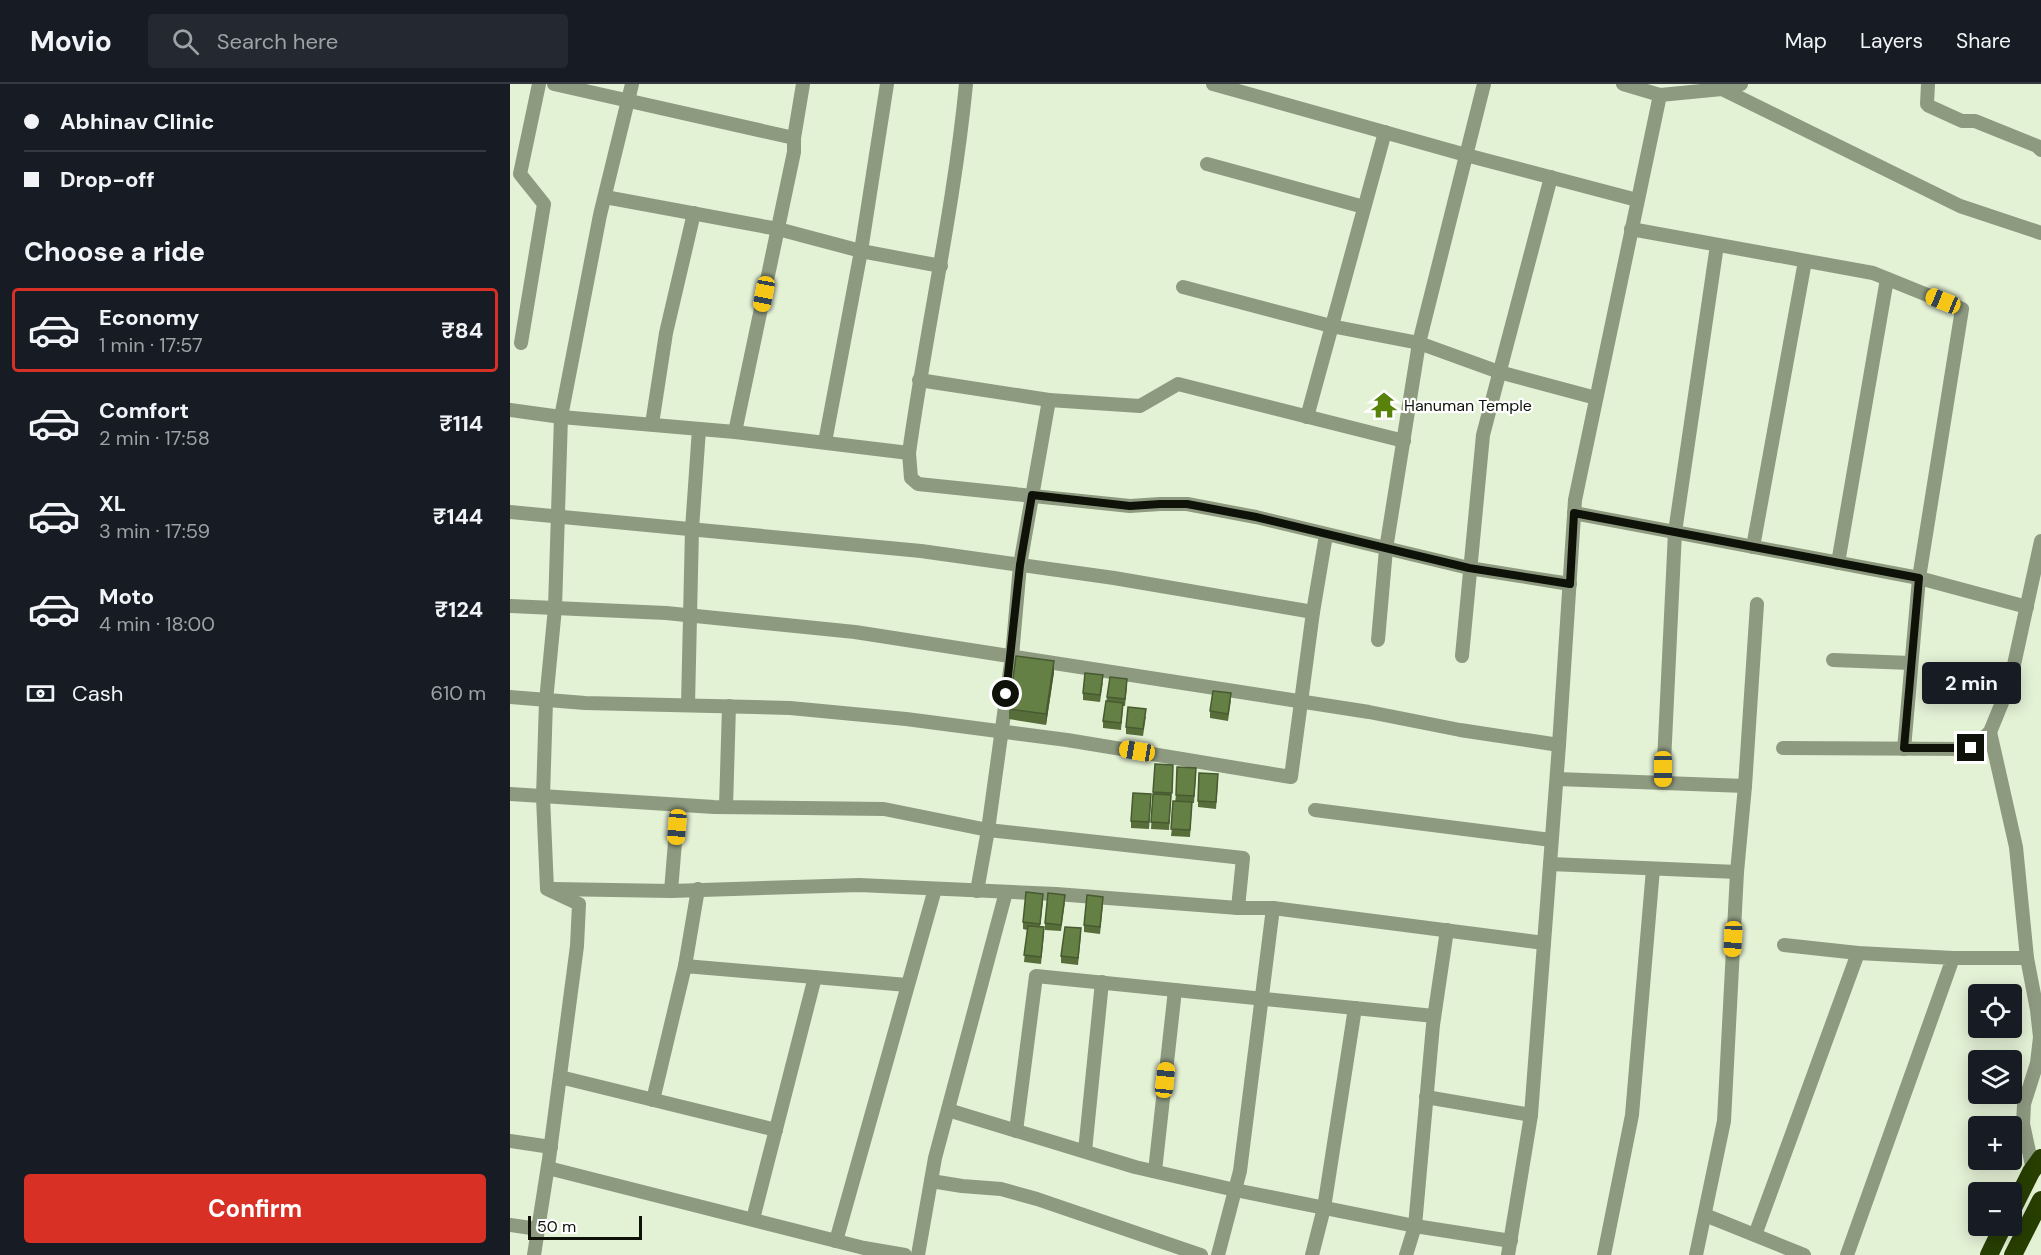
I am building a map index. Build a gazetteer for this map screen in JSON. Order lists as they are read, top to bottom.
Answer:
{
  "places": {
    "temple": ["Hanuman Temple"]
  },
  "scale_bar": "50 m",
  "page": {
    "header": "Movio",
    "search": "Search here",
    "nav": ["Map", "Layers", "Share"],
    "banner": ["Abhinav Clinic", "Drop-off"],
    "heading": "Choose a ride",
    "list": [
      {
        "name": "Economy",
        "note": "1 min · 17:57",
        "value": "₹84"
      },
      {
        "name": "Comfort",
        "note": "2 min · 17:58",
        "value": "₹114"
      },
      {
        "name": "XL",
        "note": "3 min · 17:59",
        "value": "₹144"
      },
      {
        "name": "Moto",
        "note": "4 min · 18:00",
        "value": "₹124"
      }
    ],
    "pay": ["Cash", "610 m"],
    "bubble": "2 min",
    "map_buttons": ["+", "−"],
    "buttons": "Confirm",
    "scale": "50 m"
  }
}
